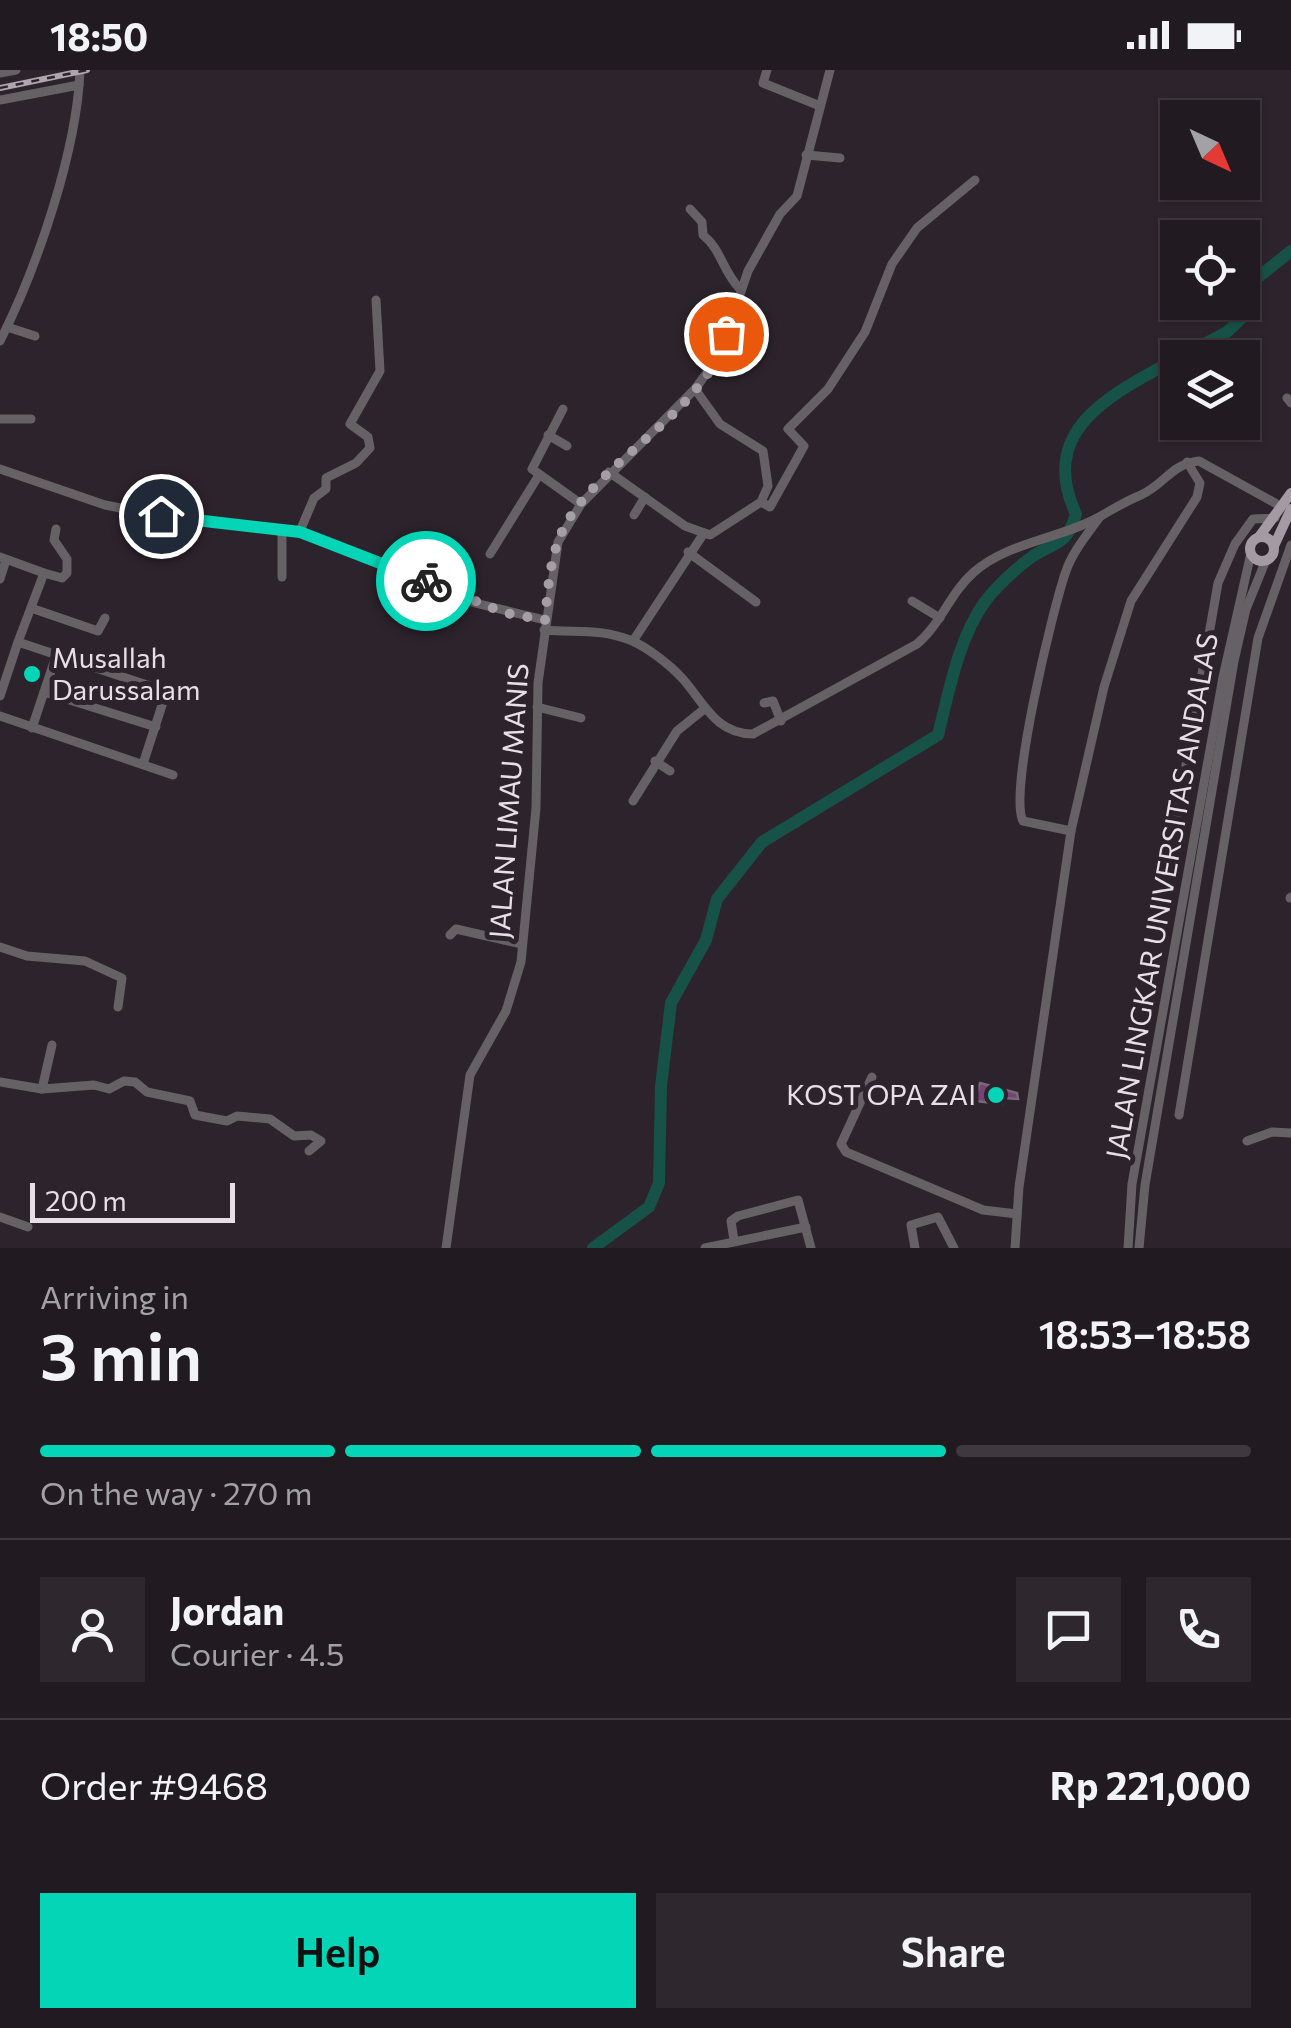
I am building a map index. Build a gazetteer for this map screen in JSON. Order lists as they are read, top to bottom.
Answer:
{
  "streets": {
    "street": ["JALAN LIMAU MANIS", "JALAN LINGKAR UNIVERSITAS ANDALAS"]
  },
  "places": ["Musallah Darussalam", "KOST OPA ZAI"],
  "scale_bar": "200 m",
  "north": "bottom right",
  "page": {
    "status": "18:50",
    "scale": "200 m",
    "heading": ["3 min", "Arriving in", "18:53–18:58"],
    "panel": [
      "Jordan",
      "Courier · 4.5",
      "Order #9468",
      "Rp 221,000"
    ],
    "bar": "On the way · 270 m",
    "buttons": ["Help", "Share"]
  }
}
